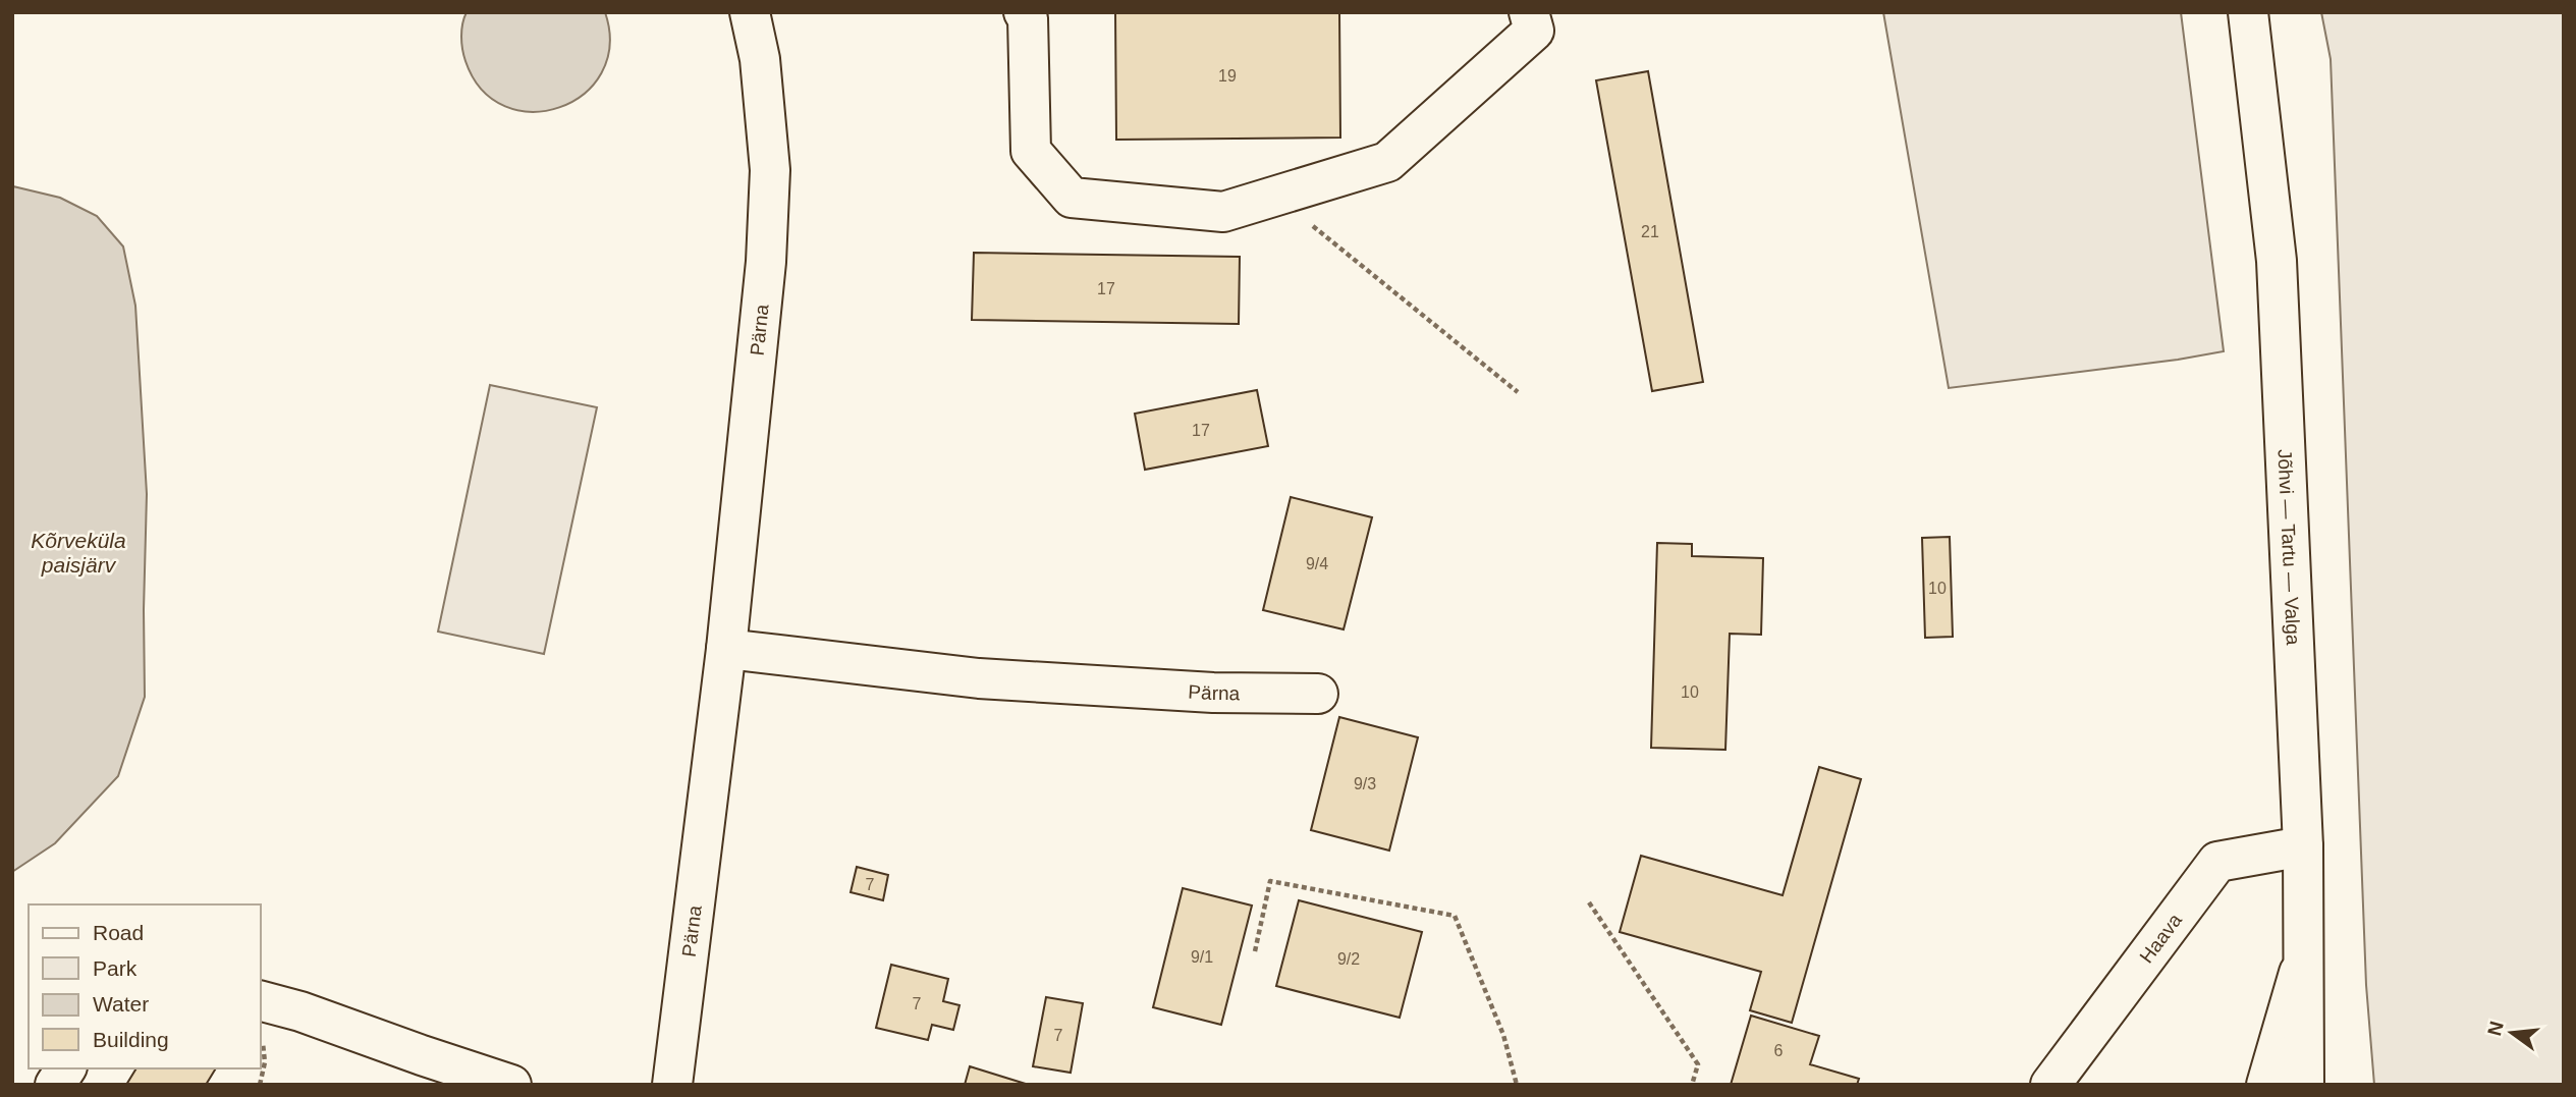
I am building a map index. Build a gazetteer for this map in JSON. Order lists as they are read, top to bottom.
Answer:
{
  "streets": {
    "main road": ["Pärna", "Jõhvi — Tartu — Valga", "Haava"]
  },
  "crossings": [
    ["Jõhvi — Tartu — Valga", "Haava"]
  ],
  "water": ["Kõrveküla paisjärv"],
  "house_numbers": [
    "19",
    "21",
    "17",
    "17",
    "9/4",
    "10",
    "10",
    "9/3",
    "7",
    "9/1",
    "9/2",
    "7",
    "7",
    "6"
  ],
  "legend": [
    "Road",
    "Park",
    "Water",
    "Building"
  ],
  "north": "left"
}
